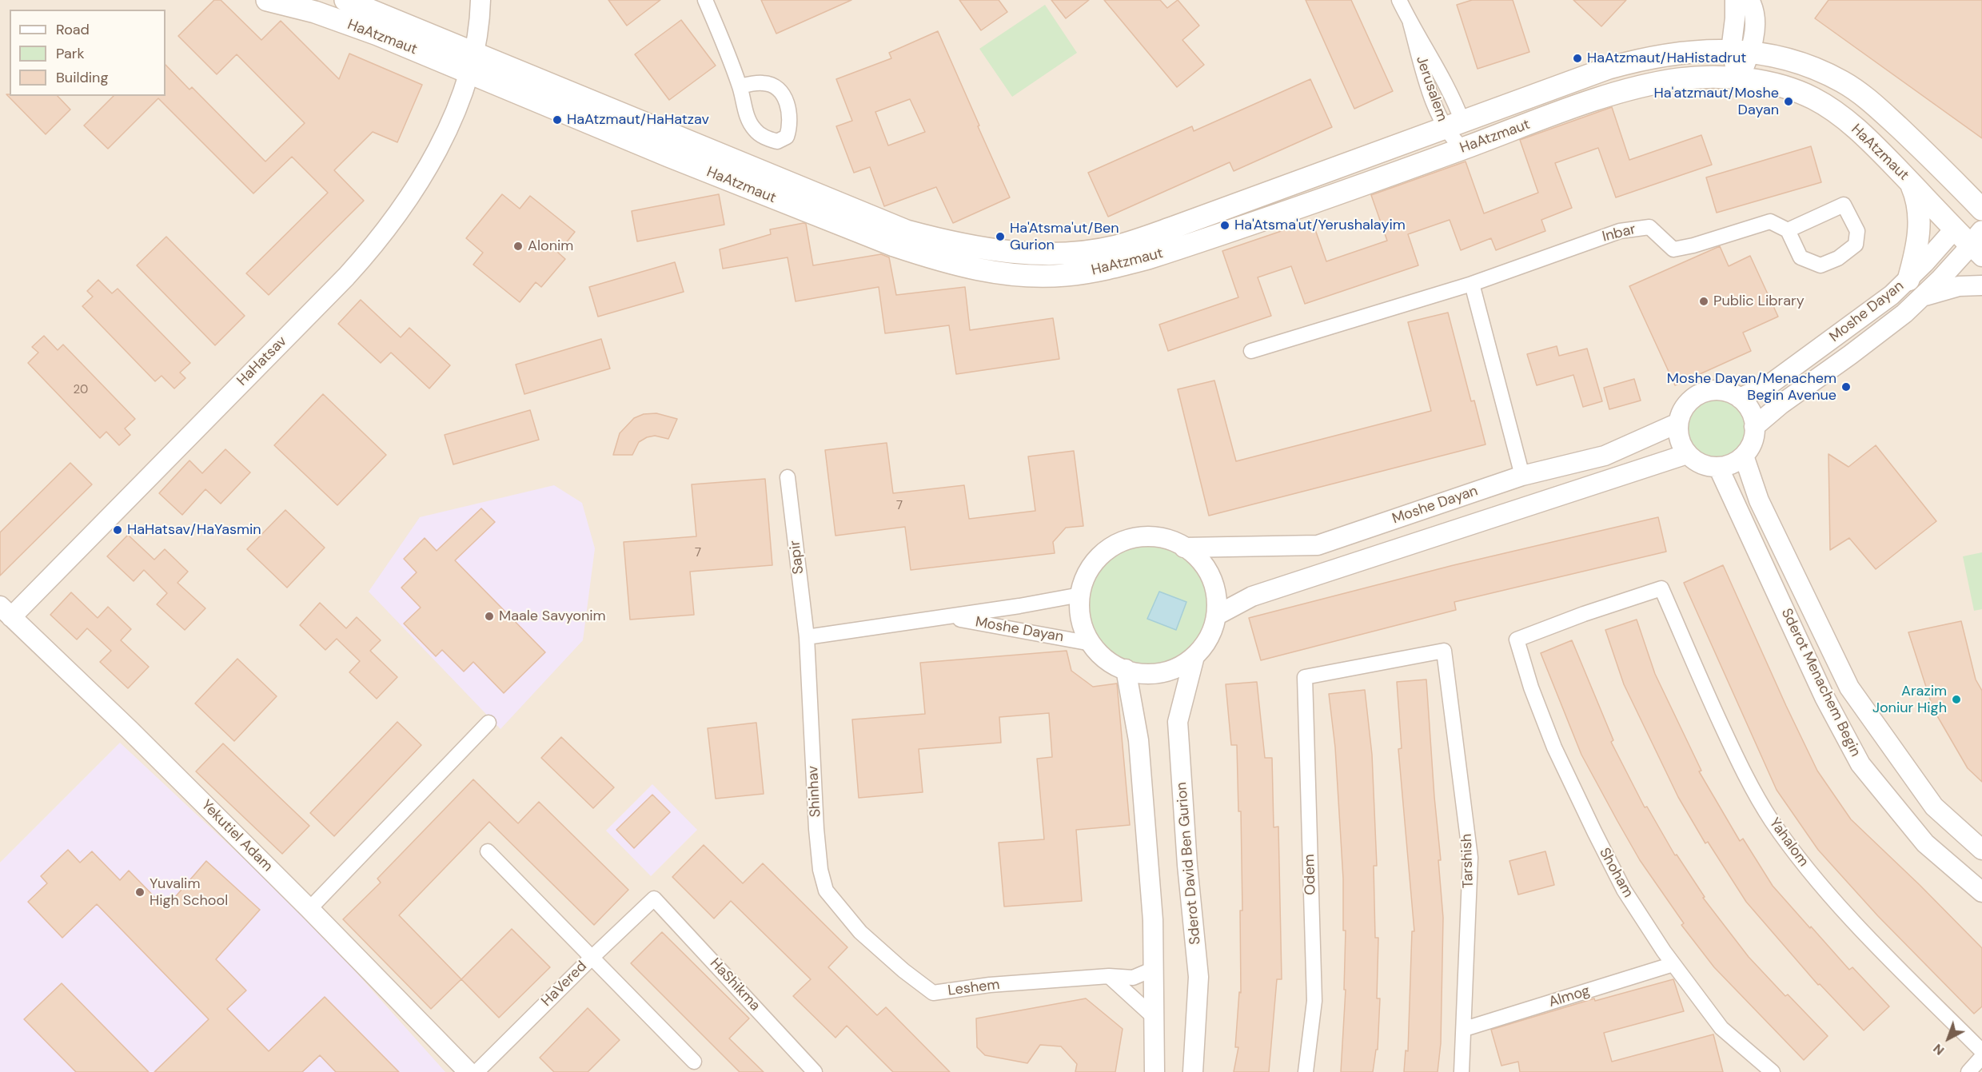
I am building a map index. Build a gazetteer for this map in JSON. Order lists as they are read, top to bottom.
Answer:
{
  "streets": {
    "main road": ["HaAtzmaut", "Moshe Dayan"],
    "street": [
      "Jerusalem",
      "Inbar",
      "HaHatsav",
      "Sapir",
      "Sderot Menachem Begin",
      "Shinhav",
      "Yekutiel Adam",
      "Yahalom",
      "Tarshish",
      "Sderot David Ben Gurion",
      "Shoham",
      "Odem",
      "HaVered",
      "HaShikma",
      "Leshem",
      "Almog"
    ]
  },
  "crossings": [
    ["HaAtzmaut", "Jerusalem"],
    ["HaAtzmaut", "Moshe Dayan"],
    ["HaAtzmaut", "HaHatsav"],
    ["Moshe Dayan", "Sapir"],
    ["Moshe Dayan", "Sderot Menachem Begin"],
    ["Moshe Dayan", "Shinhav"],
    ["Moshe Dayan", "Sderot David Ben Gurion"],
    ["HaHatsav", "Yekutiel Adam"],
    ["Sapir", "Shinhav"],
    ["Shinhav", "Leshem"],
    ["Yahalom", "Shoham"],
    ["Tarshish", "Odem"],
    ["Tarshish", "Almog"],
    ["Shoham", "Almog"],
    ["HaVered", "HaShikma"]
  ],
  "places": [
    "HaAtzmaut/HaHistadrut",
    "Ha'atzmaut/Moshe Dayan",
    "HaAtzmaut/HaHatzav",
    "Ha'Atsma'ut/Yerushalayim",
    "Ha'Atsma'ut/Ben Gurion",
    "Alonim",
    "Public Library",
    "Moshe Dayan/Menachem Begin Avenue",
    "HaHatsav/HaYasmin",
    "Maale Savyonim",
    "Arazim Joniur High",
    "Yuvalim High School"
  ],
  "house_numbers": ["20", "7", "7"],
  "legend": ["Road", "Park", "Building"],
  "north": "bottom left"
}
